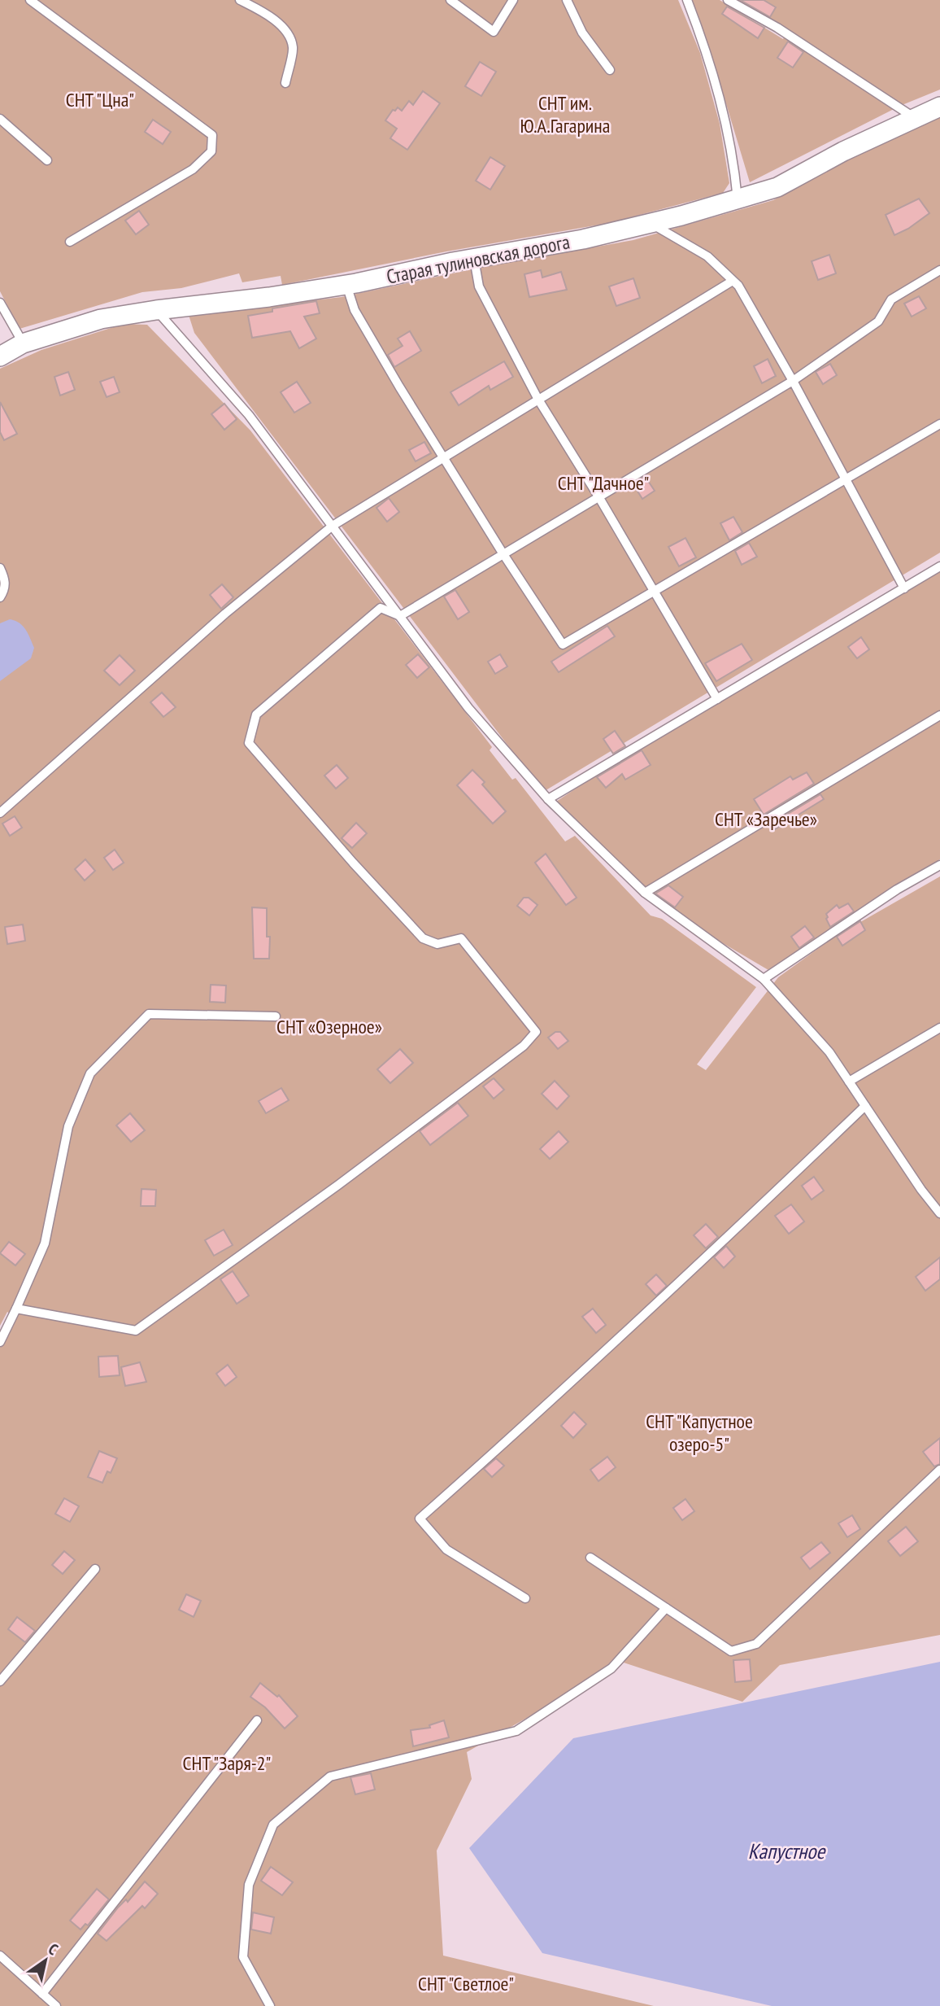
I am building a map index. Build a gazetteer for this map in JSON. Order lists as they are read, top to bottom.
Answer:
{
  "streets": {
    "street": ["Старая тулиновская дорога"]
  },
  "water": ["Капустное"],
  "parks": [
    "СНТ \"Цна\"",
    "СНТ им. Ю.А.Гагарина",
    "СНТ \"Дачное\"",
    "СНТ «Заречье»",
    "СНТ «Озерное»",
    "СНТ \"Капустное озеро-5\"",
    "СНТ \"Заря-2\"",
    "СНТ \"Светлое\""
  ],
  "north": "top right"
}
